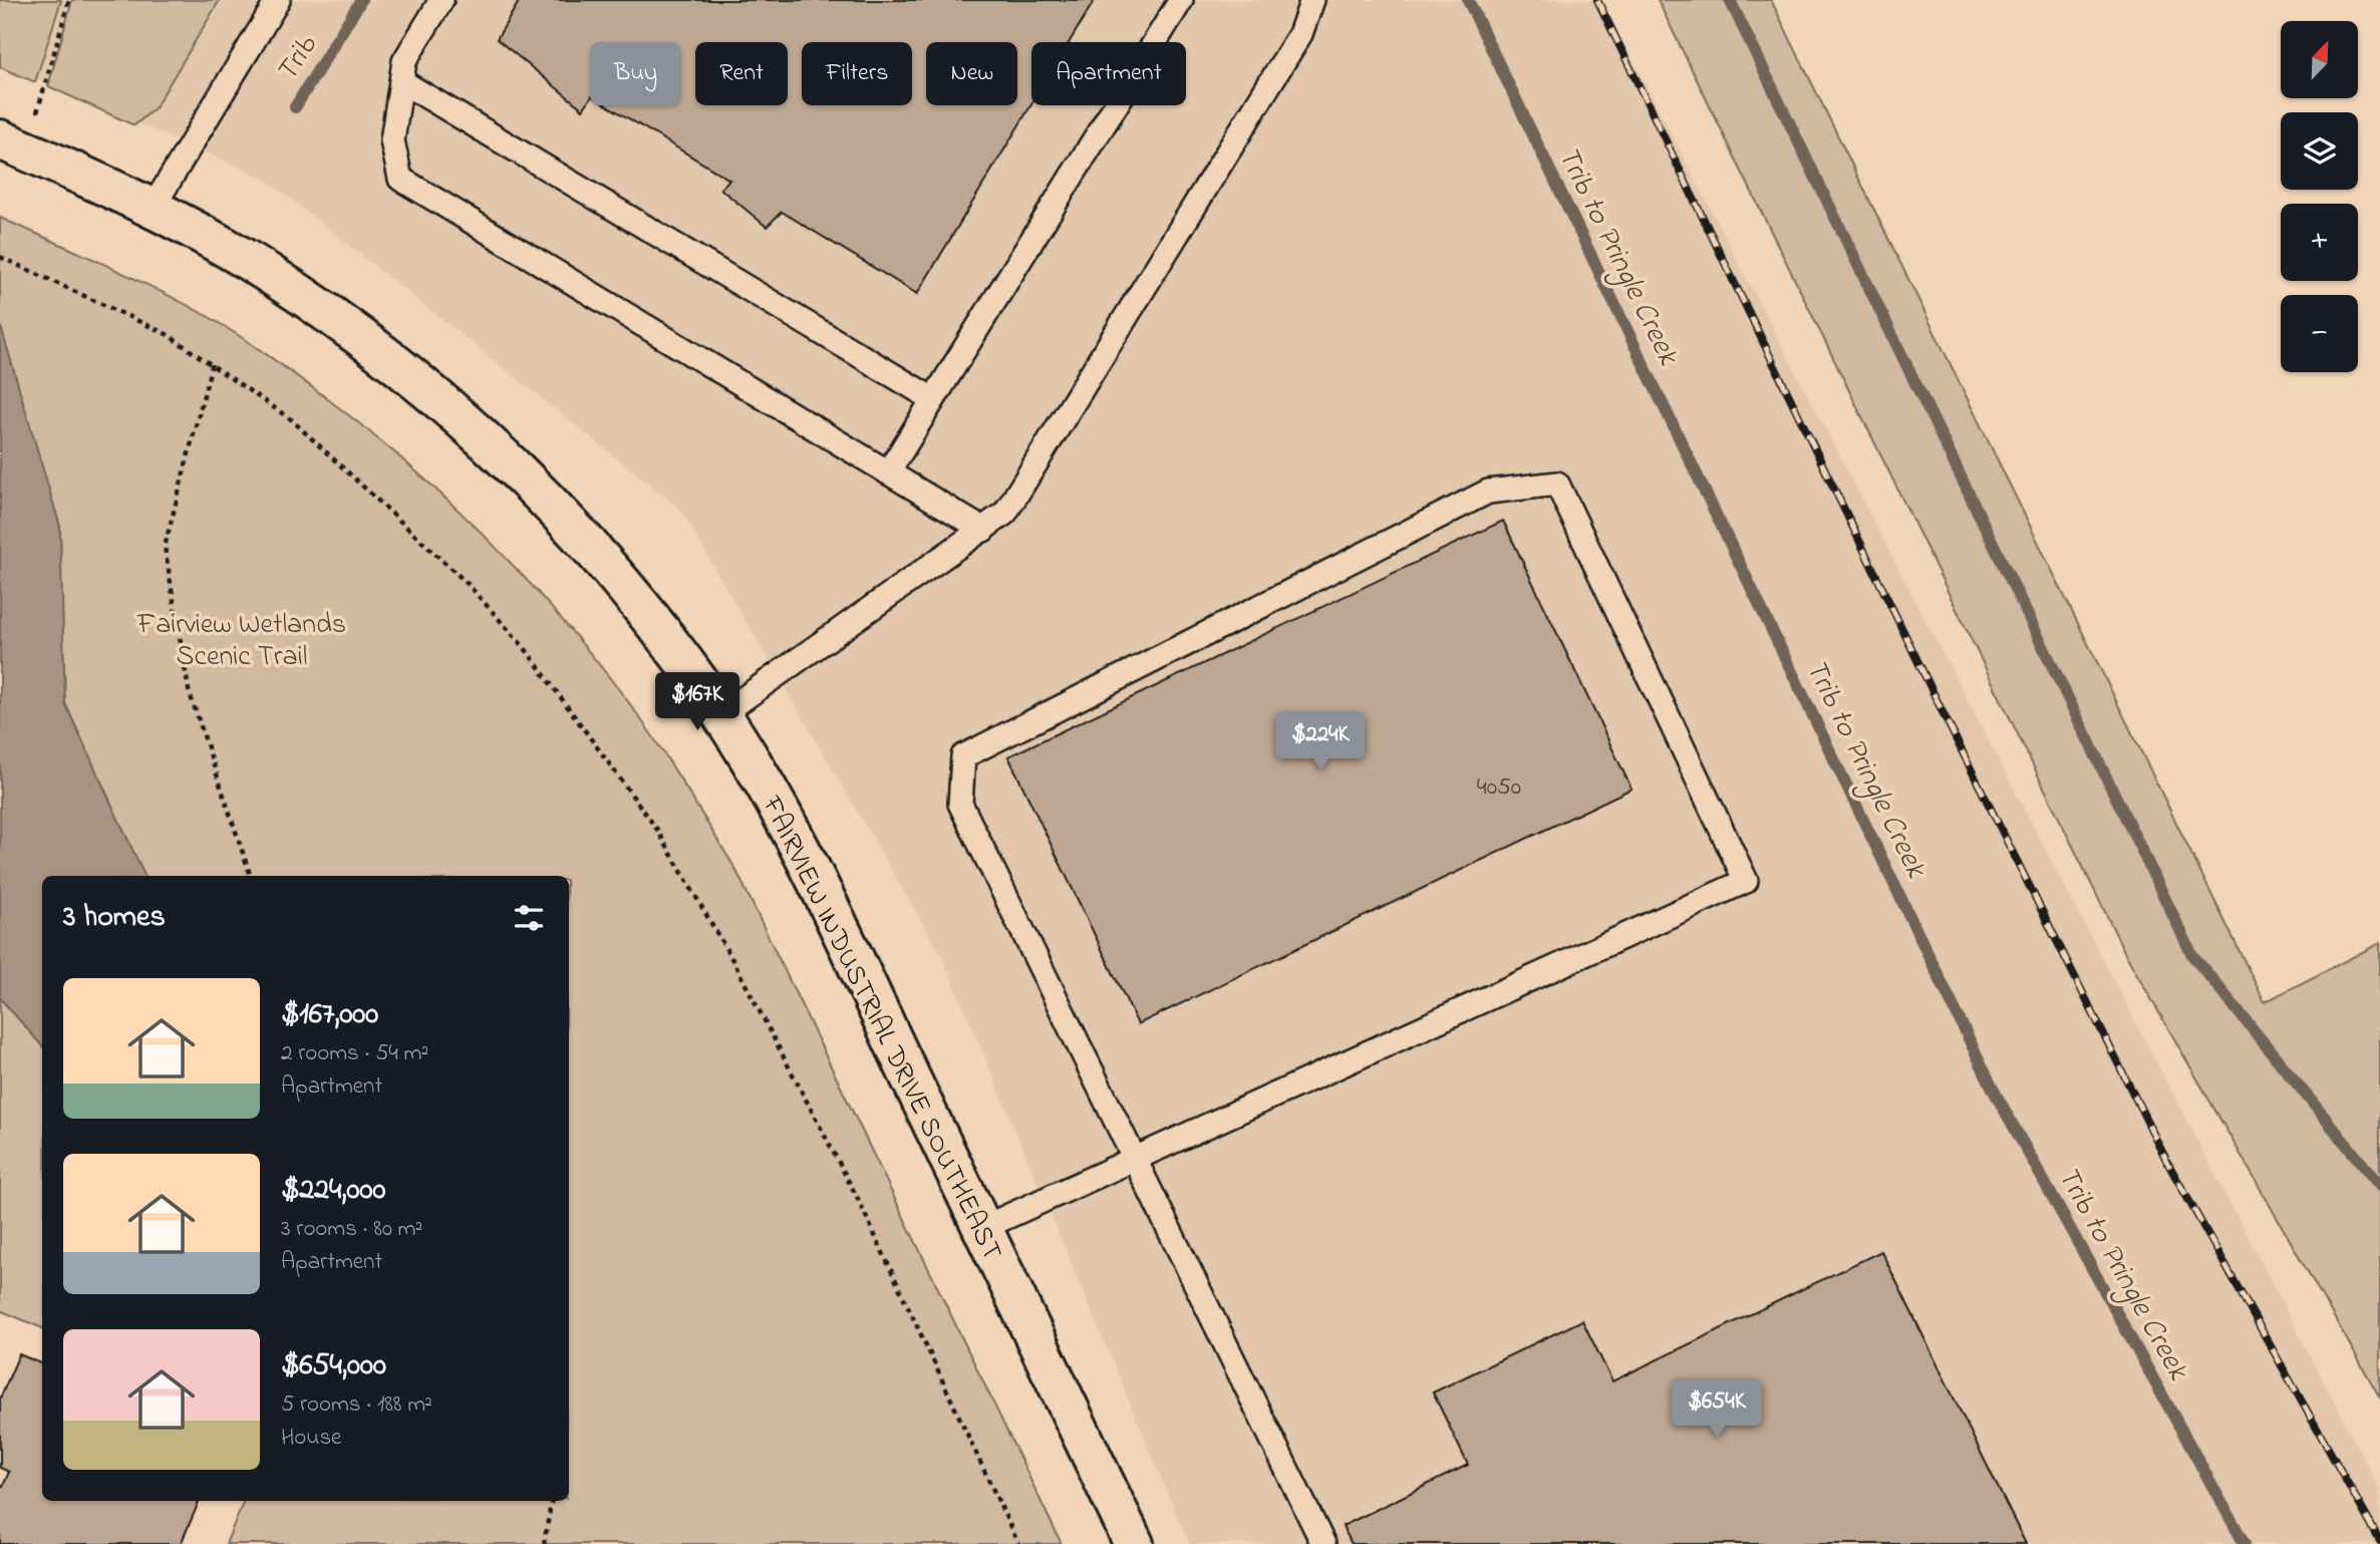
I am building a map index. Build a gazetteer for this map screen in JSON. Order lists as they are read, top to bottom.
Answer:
{
  "streets": {
    "main road": ["FAIRVIEW INDUSTRIAL DRIVE SOUTHEAST"]
  },
  "water": ["Trib", "Trib to Pringle Creek"],
  "parks": ["Fairview Wetlands Scenic Trail"],
  "house_numbers": ["4050"],
  "north": "top right",
  "page": {
    "map_buttons": ["+", "−"],
    "chip": [
      "Buy",
      "Rent",
      "Filters",
      "New",
      "Apartment"
    ],
    "price": ["$167K", "$224K", "$654K"],
    "heading": "3 homes",
    "list": [
      {
        "name": "$167,000",
        "note": "2 rooms · 54 m² · Apartment"
      },
      {
        "name": "$224,000",
        "note": "3 rooms · 80 m² · Apartment"
      },
      {
        "name": "$654,000",
        "note": "5 rooms · 188 m² · House"
      }
    ]
  }
}
